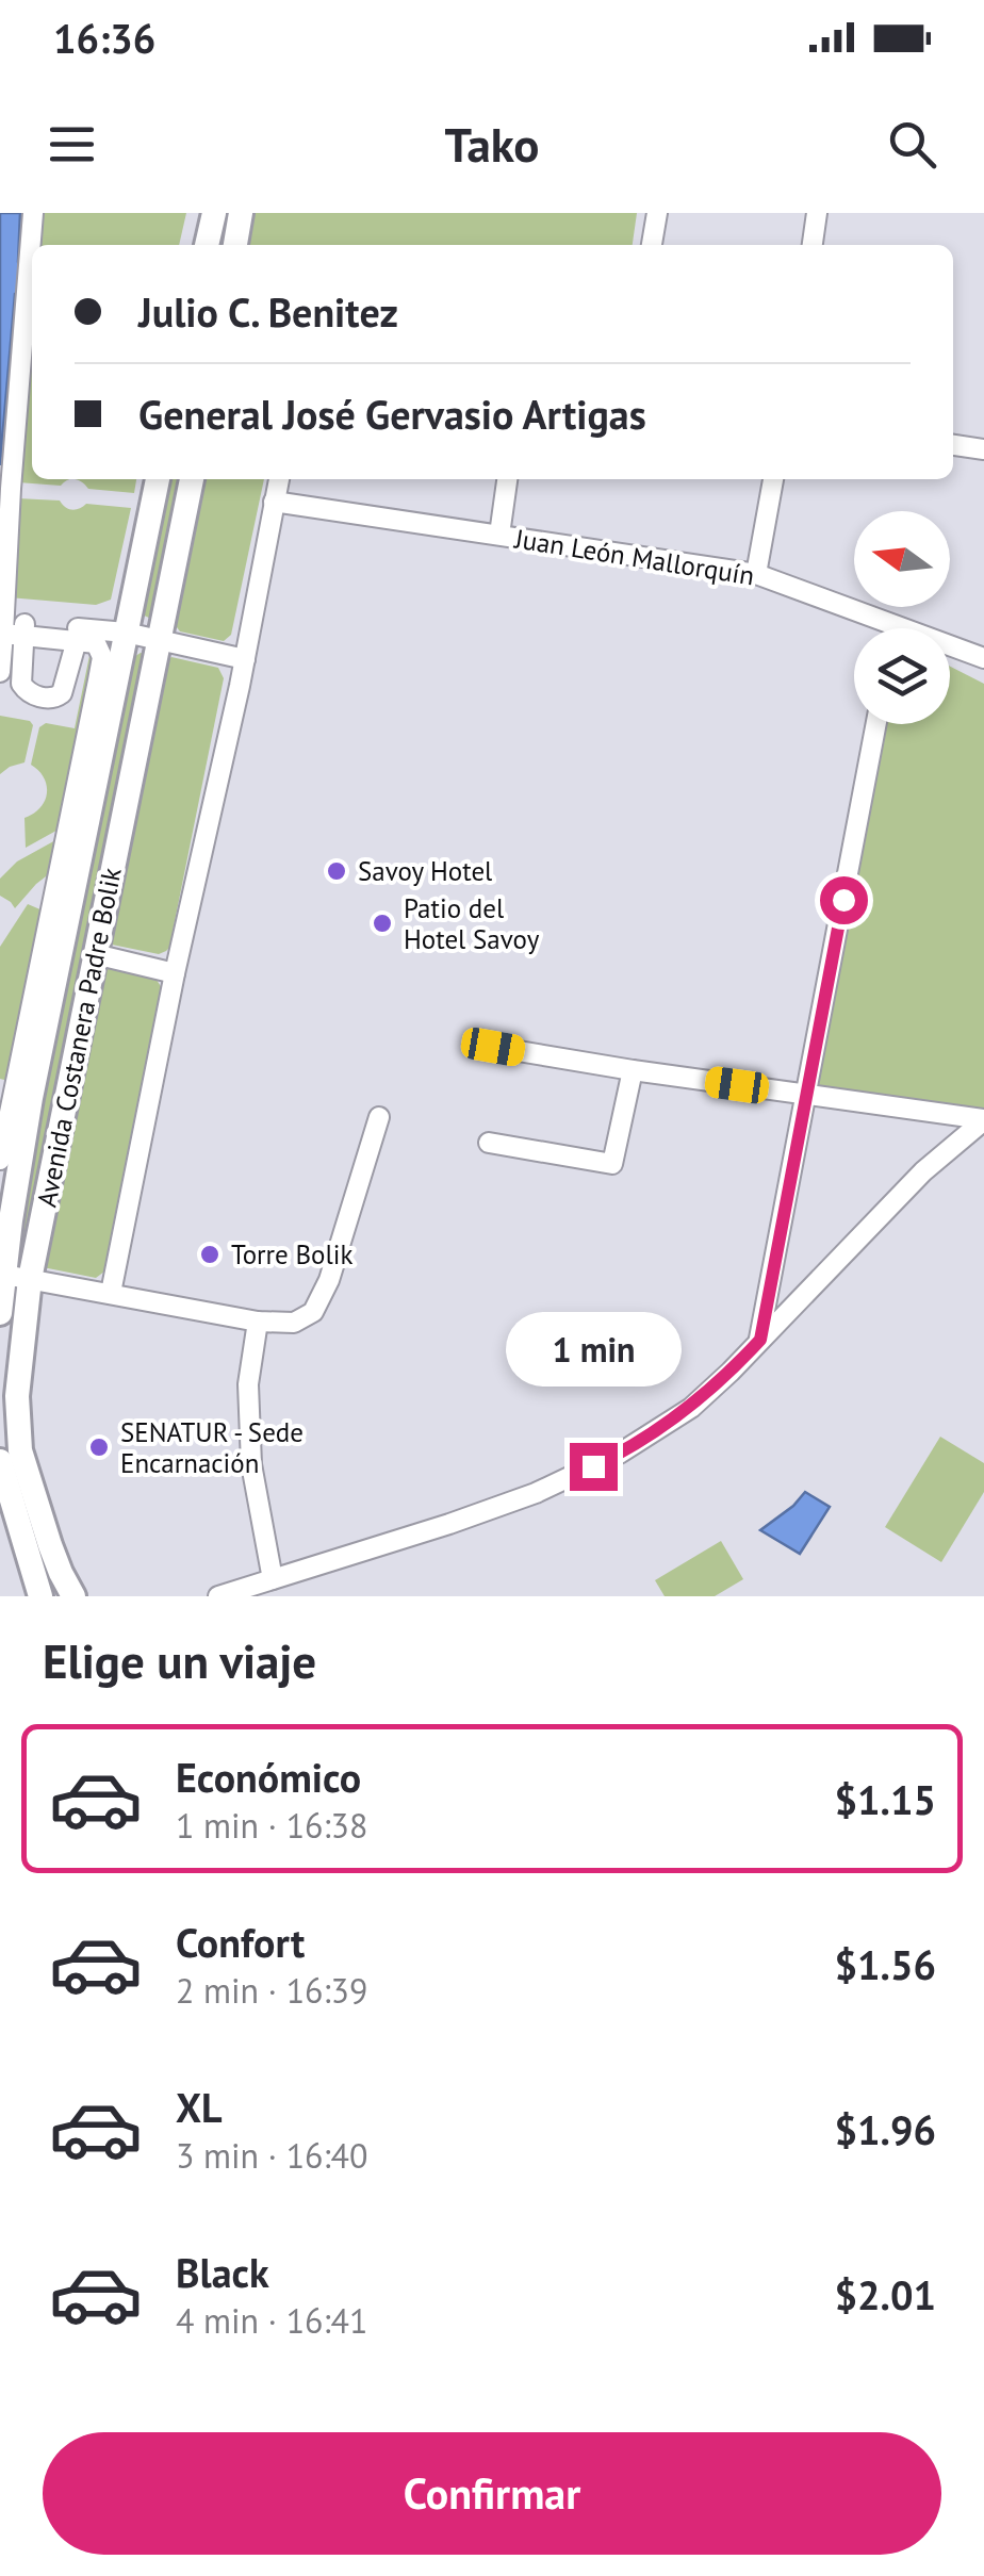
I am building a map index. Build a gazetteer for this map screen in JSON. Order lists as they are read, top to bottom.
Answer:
{
  "streets": {
    "main road": ["Avenida Costanera Padre Bolik"],
    "street": ["Juan León Mallorquín"]
  },
  "places": [
    "Savoy Hotel",
    "Patio del Hotel Savoy",
    "Torre Bolik",
    "SENATUR - Sede Encarnación"
  ],
  "north": "left",
  "page": {
    "status": "16:36",
    "header": "Tako",
    "banner": ["Julio C. Benitez", "General José Gervasio Artigas"],
    "bubble": "1 min",
    "heading": "Elige un viaje",
    "list": [
      {
        "name": "Económico",
        "note": "1 min · 16:38",
        "value": "$1.15"
      },
      {
        "name": "Confort",
        "note": "2 min · 16:39",
        "value": "$1.56"
      },
      {
        "name": "XL",
        "note": "3 min · 16:40",
        "value": "$1.96"
      },
      {
        "name": "Black",
        "note": "4 min · 16:41",
        "value": "$2.01"
      }
    ],
    "buttons": "Confirmar"
  }
}
